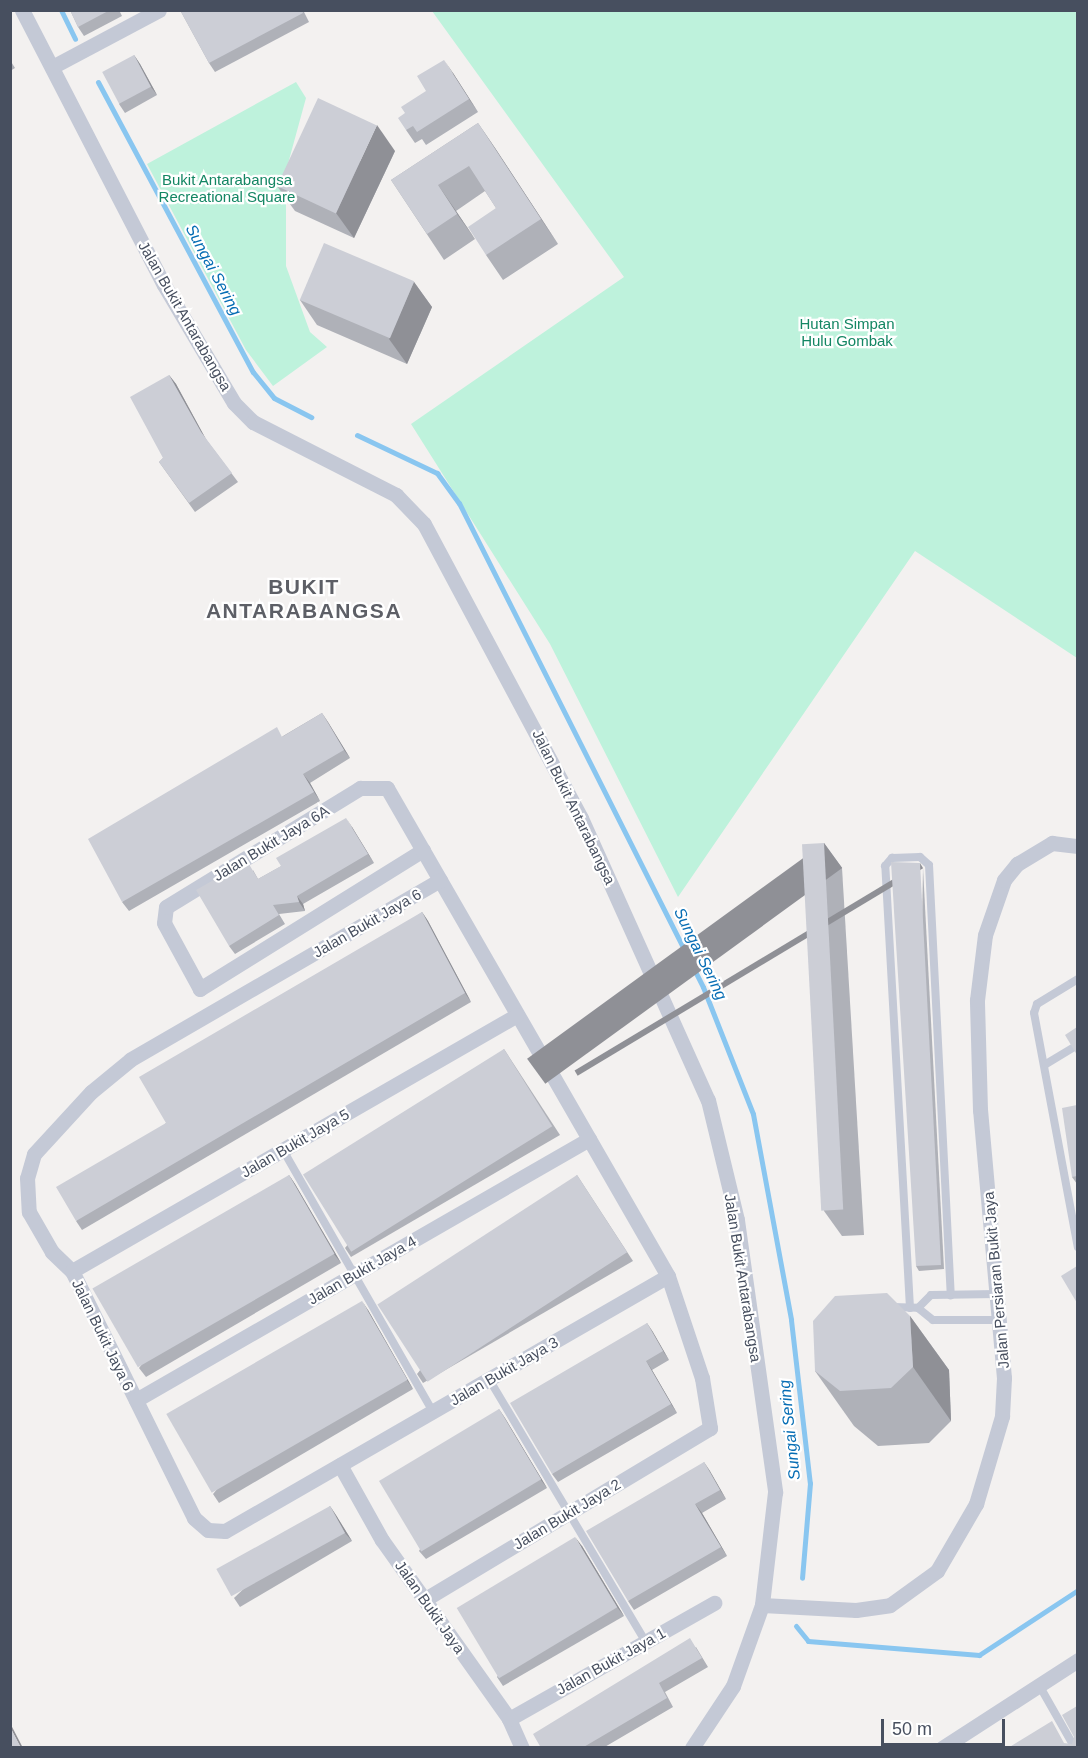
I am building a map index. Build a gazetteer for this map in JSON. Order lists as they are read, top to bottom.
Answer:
{
  "streets": {
    "street": [
      "Jalan Bukit Antarabangsa",
      "Jalan Bukit Jaya 6A",
      "Jalan Bukit Jaya 6",
      "Jalan Bukit Jaya 5",
      "Jalan Bukit Jaya 4",
      "Jalan Persiaran Bukit Jaya",
      "Jalan Bukit Jaya 3",
      "Jalan Bukit Jaya 2",
      "Jalan Bukit Jaya",
      "Jalan Bukit Jaya 1"
    ]
  },
  "crossings": [
    ["Jalan Bukit Antarabangsa", "Jalan Persiaran Bukit Jaya"],
    ["Jalan Bukit Jaya 6", "Jalan Bukit Jaya 5"],
    ["Jalan Bukit Jaya 6", "Jalan Bukit Jaya 4"],
    ["Jalan Bukit Jaya 6", "Jalan Bukit Jaya 3"],
    ["Jalan Bukit Jaya 6", "Jalan Bukit Jaya"],
    ["Jalan Bukit Jaya 3", "Jalan Bukit Jaya 2"],
    ["Jalan Bukit Jaya 3", "Jalan Bukit Jaya"],
    ["Jalan Bukit Jaya 2", "Jalan Bukit Jaya"],
    ["Jalan Bukit Jaya", "Jalan Bukit Jaya 1"]
  ],
  "districts": ["BUKIT ANTARABANGSA"],
  "water": ["Sungai Sering"],
  "parks": ["Bukit Antarabangsa Recreational Square", "Hutan Simpan Hulu Gombak"],
  "scale_bar": "50 m"
}
